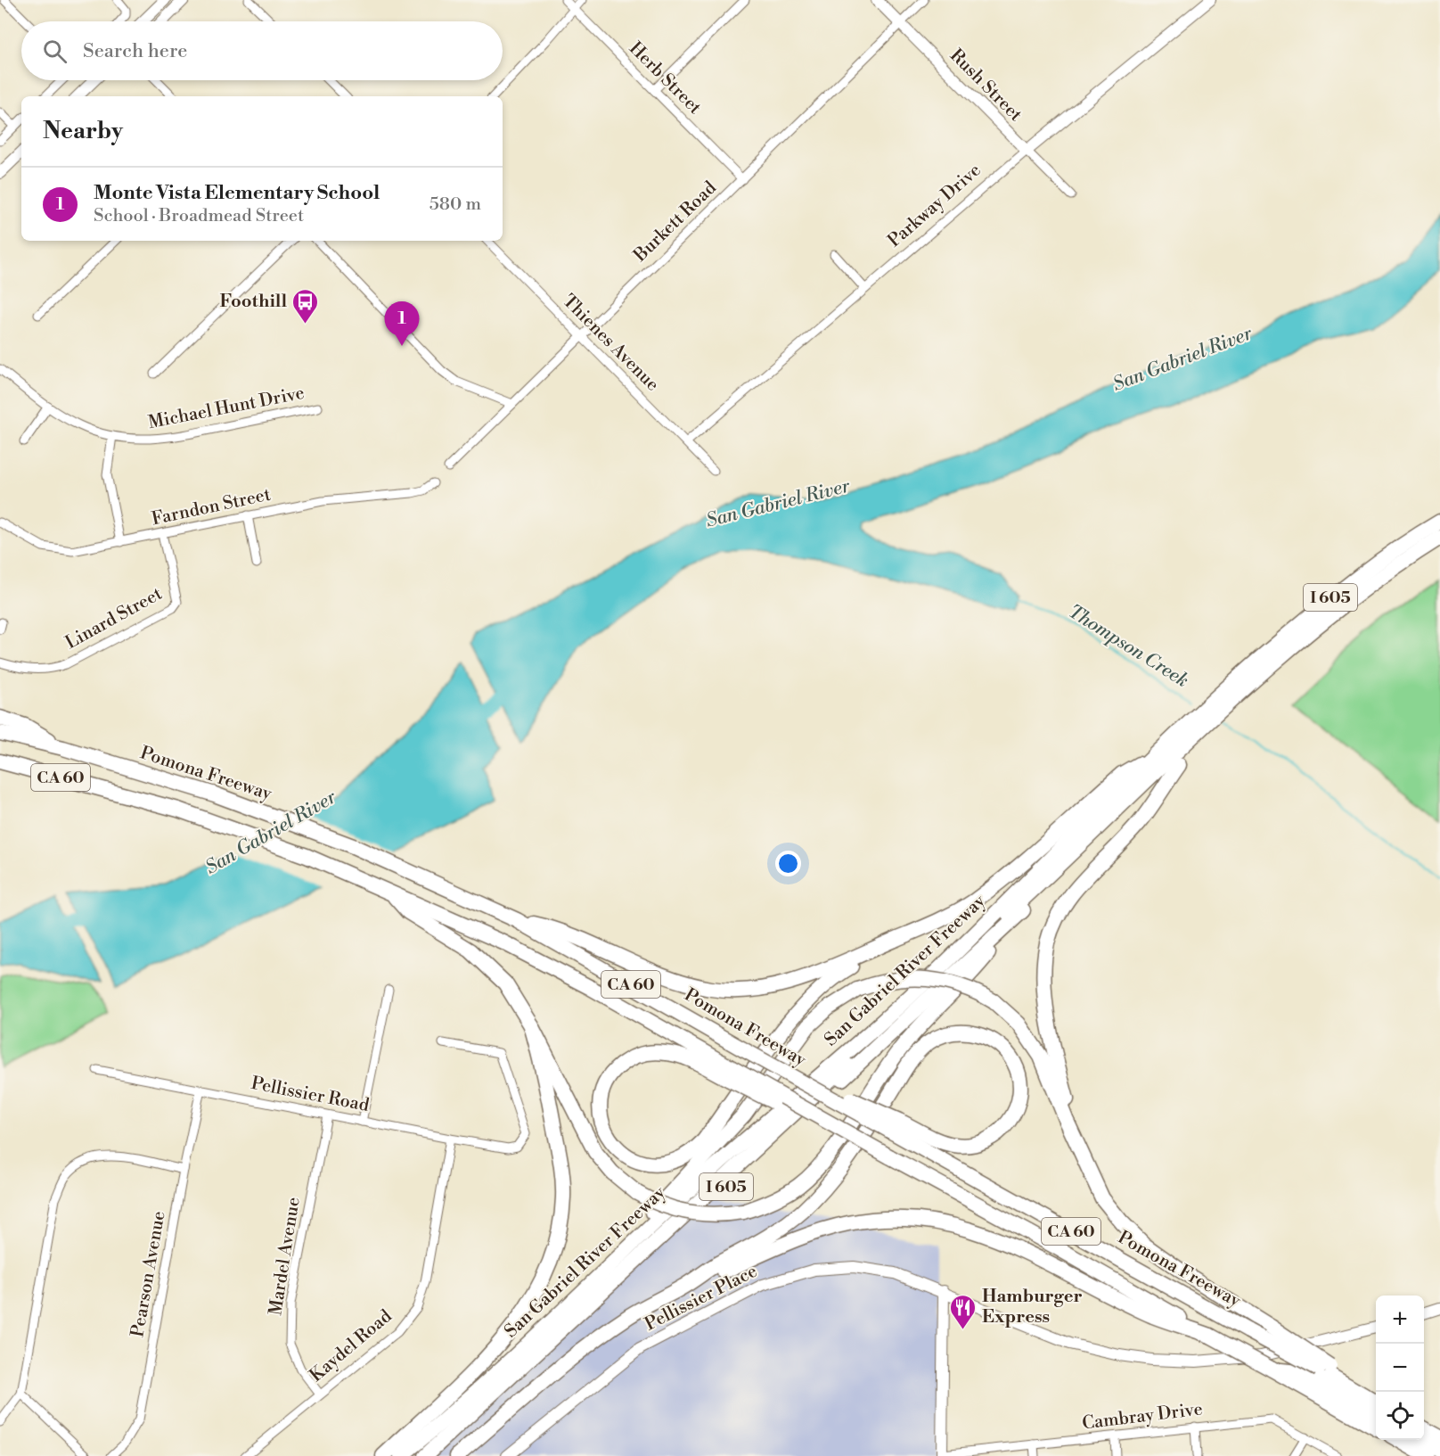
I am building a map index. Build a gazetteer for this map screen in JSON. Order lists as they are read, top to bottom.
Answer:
{
  "streets": {
    "highway": [
      "I 605",
      "Pomona Freeway",
      "CA 60",
      "San Gabriel River Freeway"
    ],
    "main road": ["Rush Street", "Parkway Drive", "Pellissier Place"],
    "street": [
      "Herb Street",
      "Burkett Road",
      "Thienes Avenue",
      "Michael Hunt Drive",
      "Farndon Street",
      "Linard Street",
      "Pellissier Road",
      "Mardel Avenue",
      "Pearson Avenue",
      "Kaydel Road",
      "Cambray Drive"
    ]
  },
  "crossings": [
    ["Herb Street", "Burkett Road"],
    ["Rush Street", "Parkway Drive"],
    ["Rush Street", "Burkett Road"],
    ["Parkway Drive", "Thienes Avenue"],
    ["Burkett Road", "Thienes Avenue"],
    ["Farndon Street", "Linard Street"],
    ["Pellissier Road", "Mardel Avenue"],
    ["Pellissier Road", "Pearson Avenue"],
    ["Pellissier Road", "Kaydel Road"],
    ["Mardel Avenue", "Kaydel Road"]
  ],
  "water": ["San Gabriel River", "Thompson Creek"],
  "places": {
    "bus stop": ["Foothill"],
    "restaurant": ["Hamburger Express"]
  },
  "page": {
    "search": "Search here",
    "heading": "Nearby",
    "list": [
      {
        "mark": "1",
        "name": "Monte Vista Elementary School",
        "note": "School · Broadmead Street",
        "value": "580 m"
      }
    ],
    "pins": "1",
    "map_buttons": ["+", "−"]
  }
}
